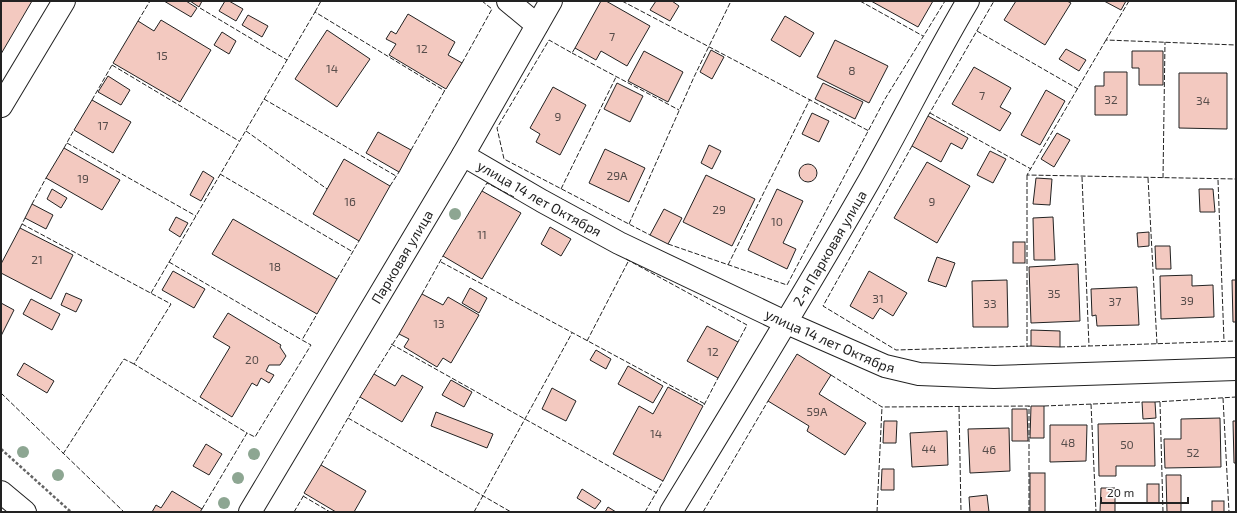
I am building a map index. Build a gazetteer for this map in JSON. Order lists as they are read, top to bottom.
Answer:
{
  "streets": {
    "street": ["улица 14 лет Октября", "2-я Парковая улица", "Парковая улица"]
  },
  "crossings": [
    ["улица 14 лет Октября", "2-я Парковая улица"],
    ["улица 14 лет Октября", "Парковая улица"]
  ],
  "house_numbers": [
    "7",
    "12",
    "15",
    "14",
    "8",
    "7",
    "32",
    "34",
    "9",
    "17",
    "29А",
    "19",
    "16",
    "9",
    "29",
    "10",
    "11",
    "21",
    "18",
    "35",
    "31",
    "39",
    "37",
    "33",
    "13",
    "12",
    "20",
    "59А",
    "14",
    "48",
    "50",
    "44",
    "46",
    "52"
  ],
  "scale_bar": "20 m"
}
